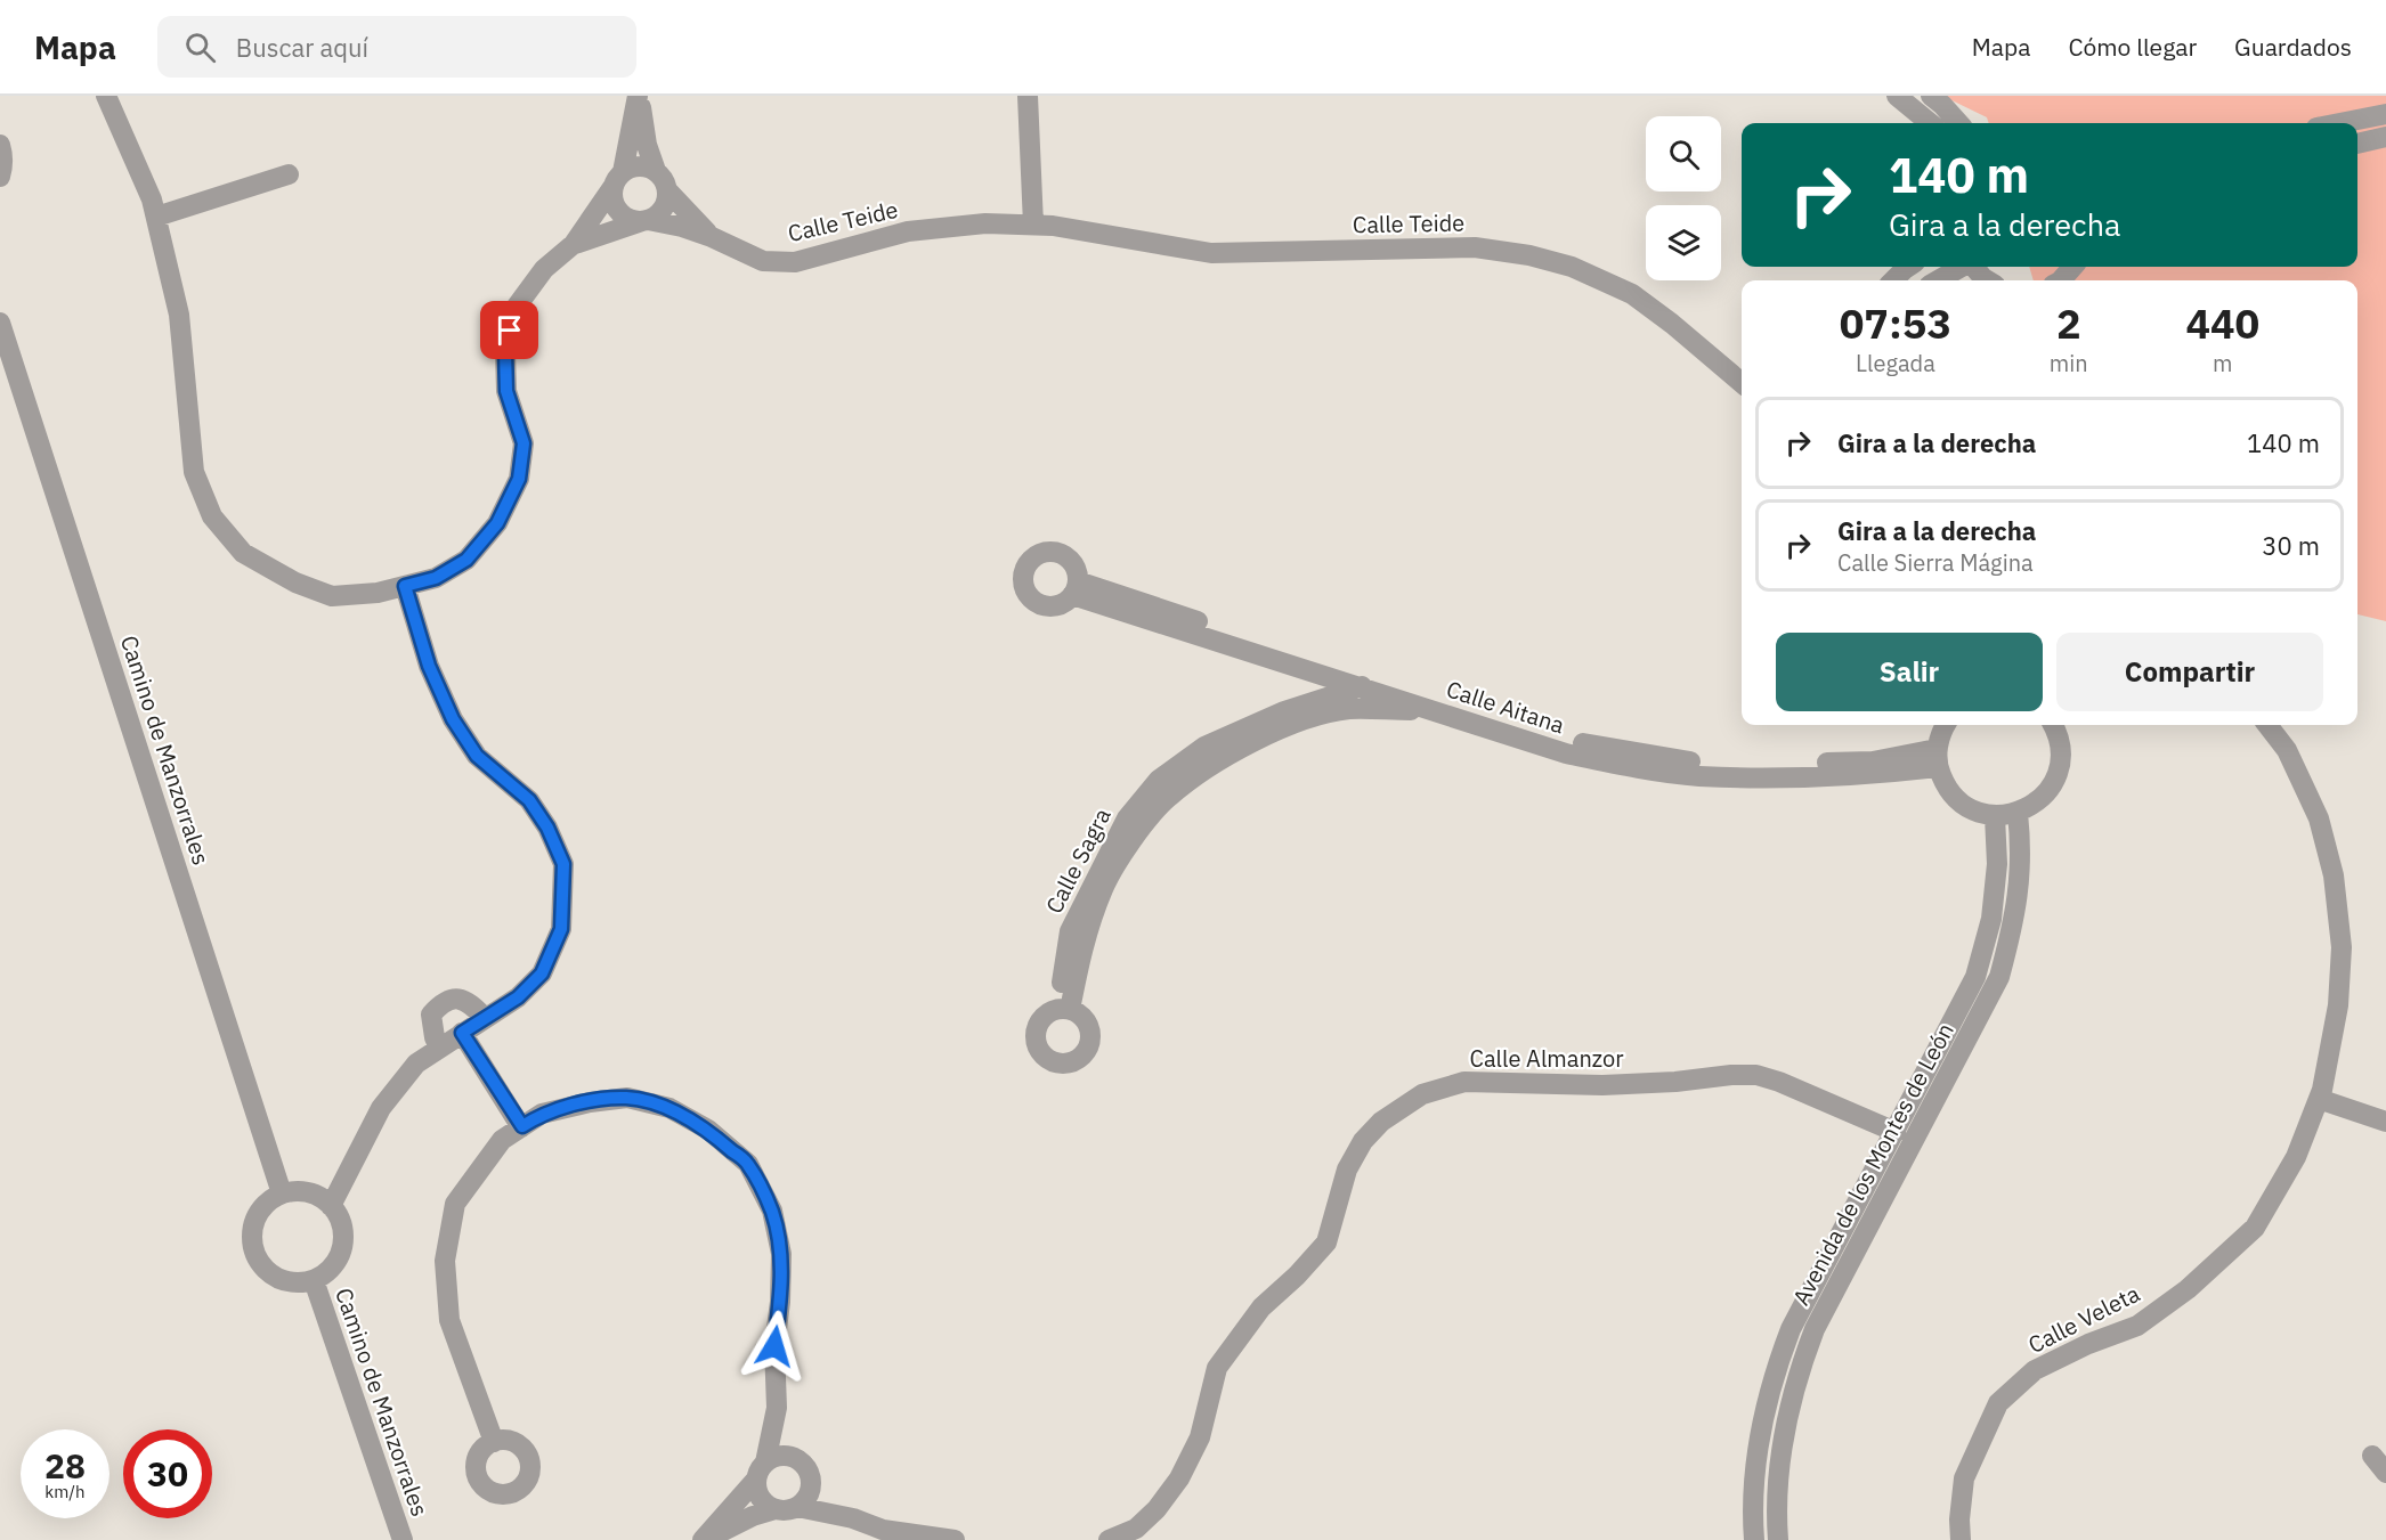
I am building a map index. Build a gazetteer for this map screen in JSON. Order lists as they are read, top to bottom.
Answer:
{
  "streets": {
    "street": [
      "Calle Teide",
      "Calle Aitana",
      "Camino de Manzorrales",
      "Calle Sagra",
      "Calle Almanzor",
      "Avenida de los Montes de León",
      "Calle Veleta"
    ]
  },
  "crossings": [
    ["Calle Aitana", "Calle Sagra"],
    ["Calle Almanzor", "Avenida de los Montes de León"]
  ],
  "page": {
    "header": "Mapa",
    "search": "Buscar aquí",
    "nav": ["Mapa", "Cómo llegar", "Guardados"],
    "turn": ["140 m", "Gira a la derecha"],
    "eta": [
      "07:53",
      "Llegada",
      "2",
      "min",
      "440",
      "m"
    ],
    "list": [
      {
        "name": "Gira a la derecha",
        "value": "140 m"
      },
      {
        "name": "Gira a la derecha",
        "note": "Calle Sierra Mágina",
        "value": "30 m"
      }
    ],
    "buttons": ["Salir", "Compartir"],
    "speed": "28 km/h",
    "limit": "30"
  }
}
